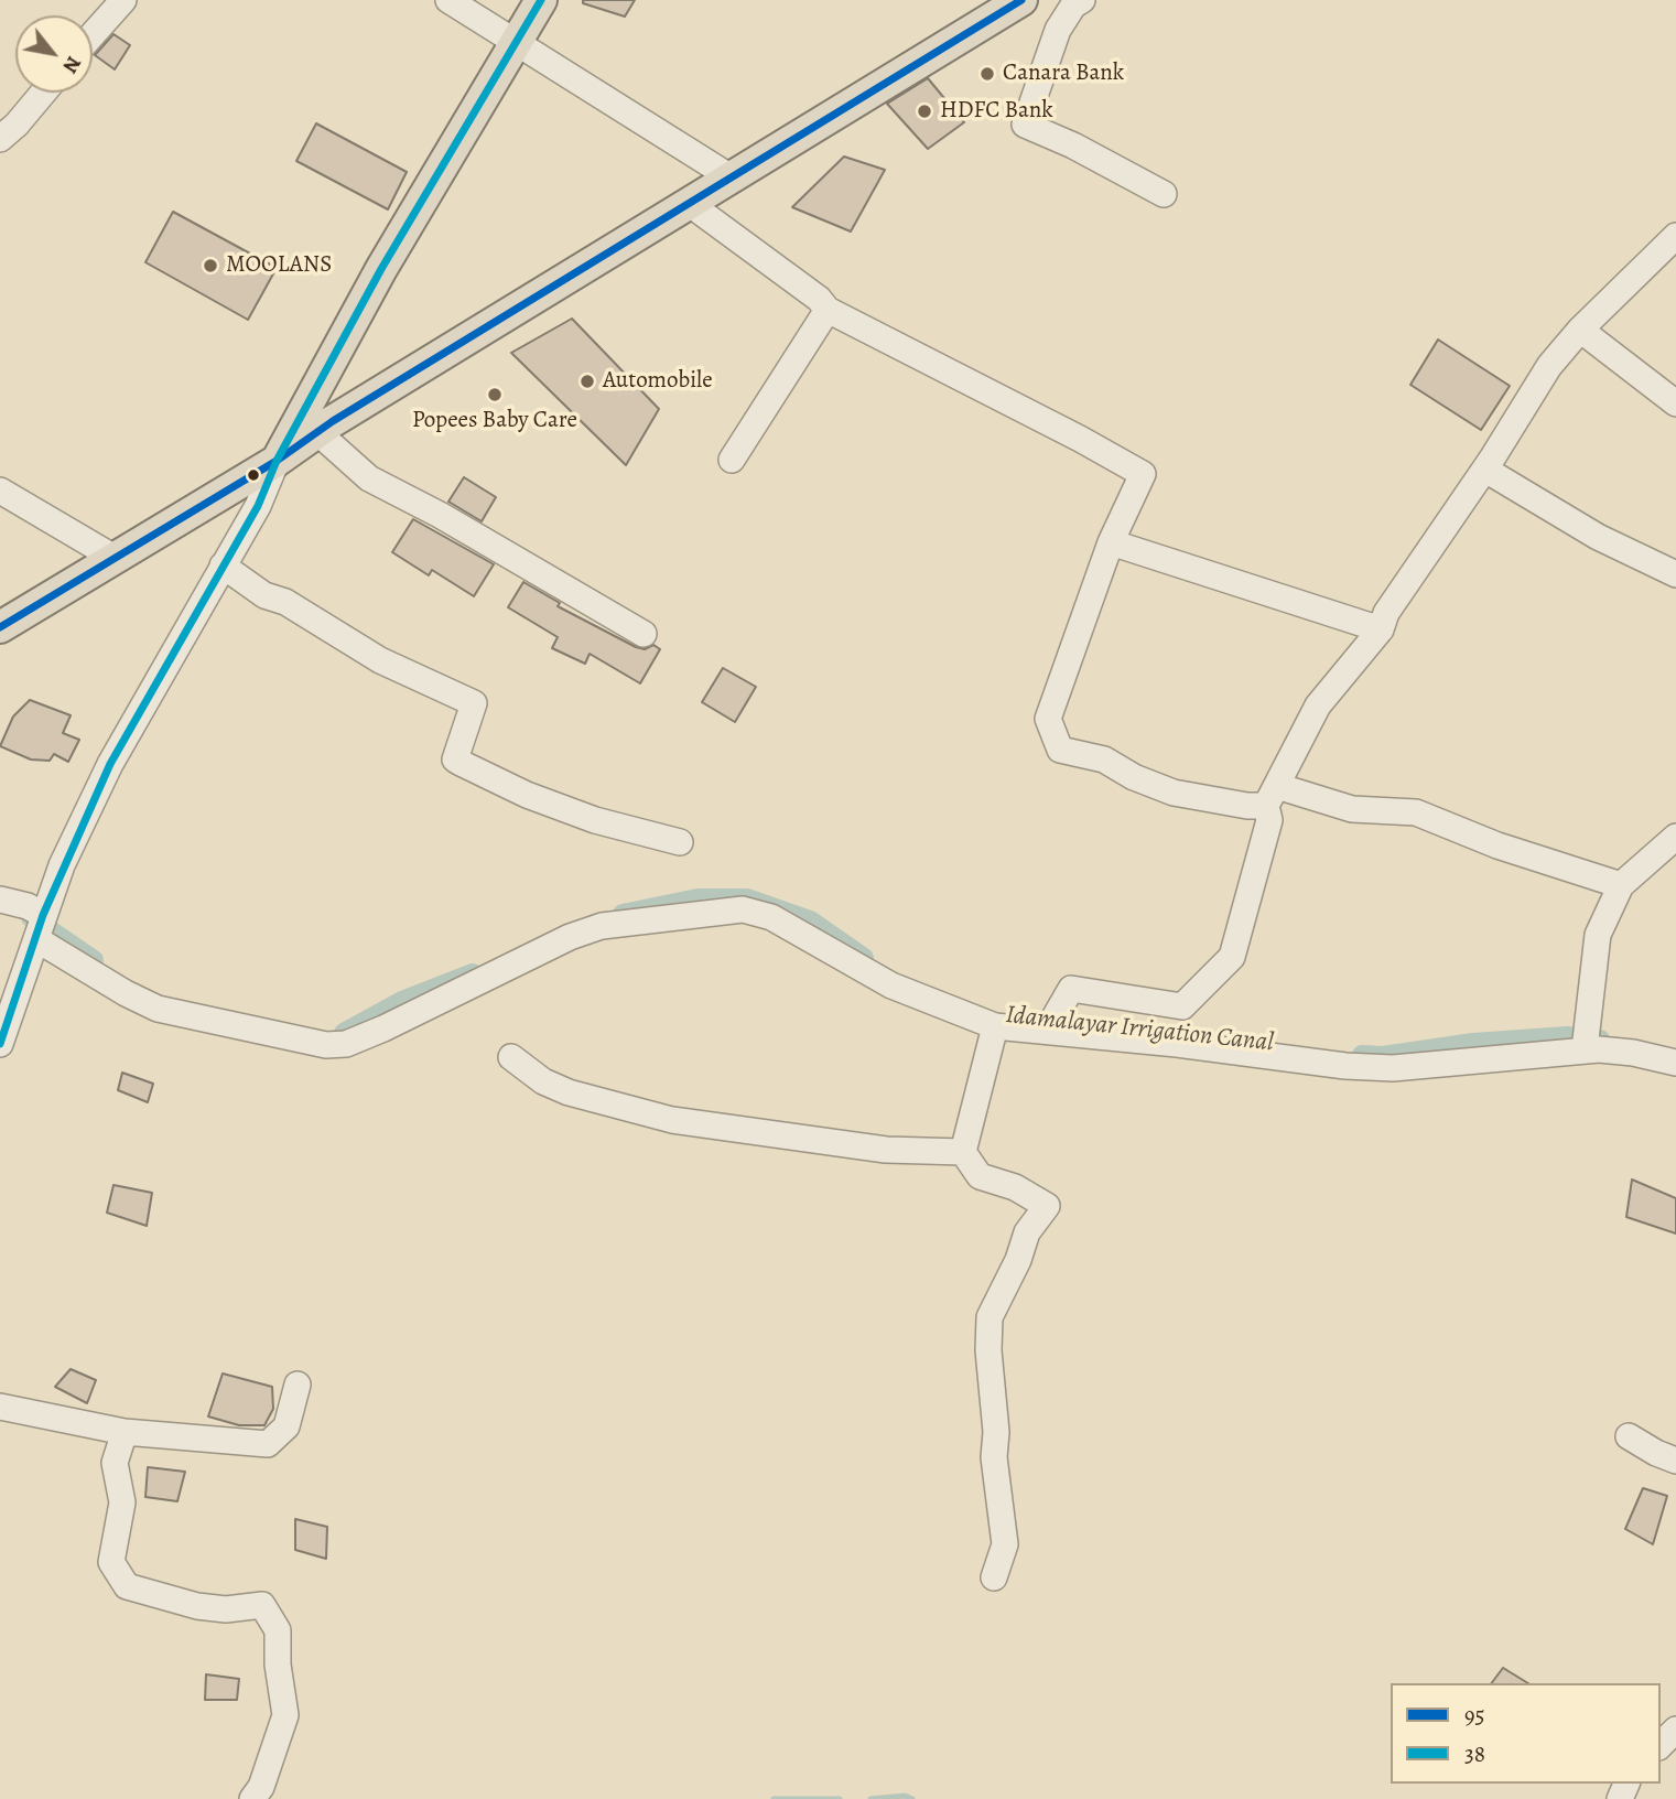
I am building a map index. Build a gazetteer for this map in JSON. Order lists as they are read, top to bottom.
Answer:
{
  "water": ["Idamalayar Irrigation Canal"],
  "places": [
    "Canara Bank",
    "HDFC Bank",
    "MOOLANS",
    "Automobile",
    "Popees Baby Care"
  ],
  "lines": ["transit line 95", "transit line 38"],
  "legend": ["95", "38"],
  "north": "bottom right"
}
